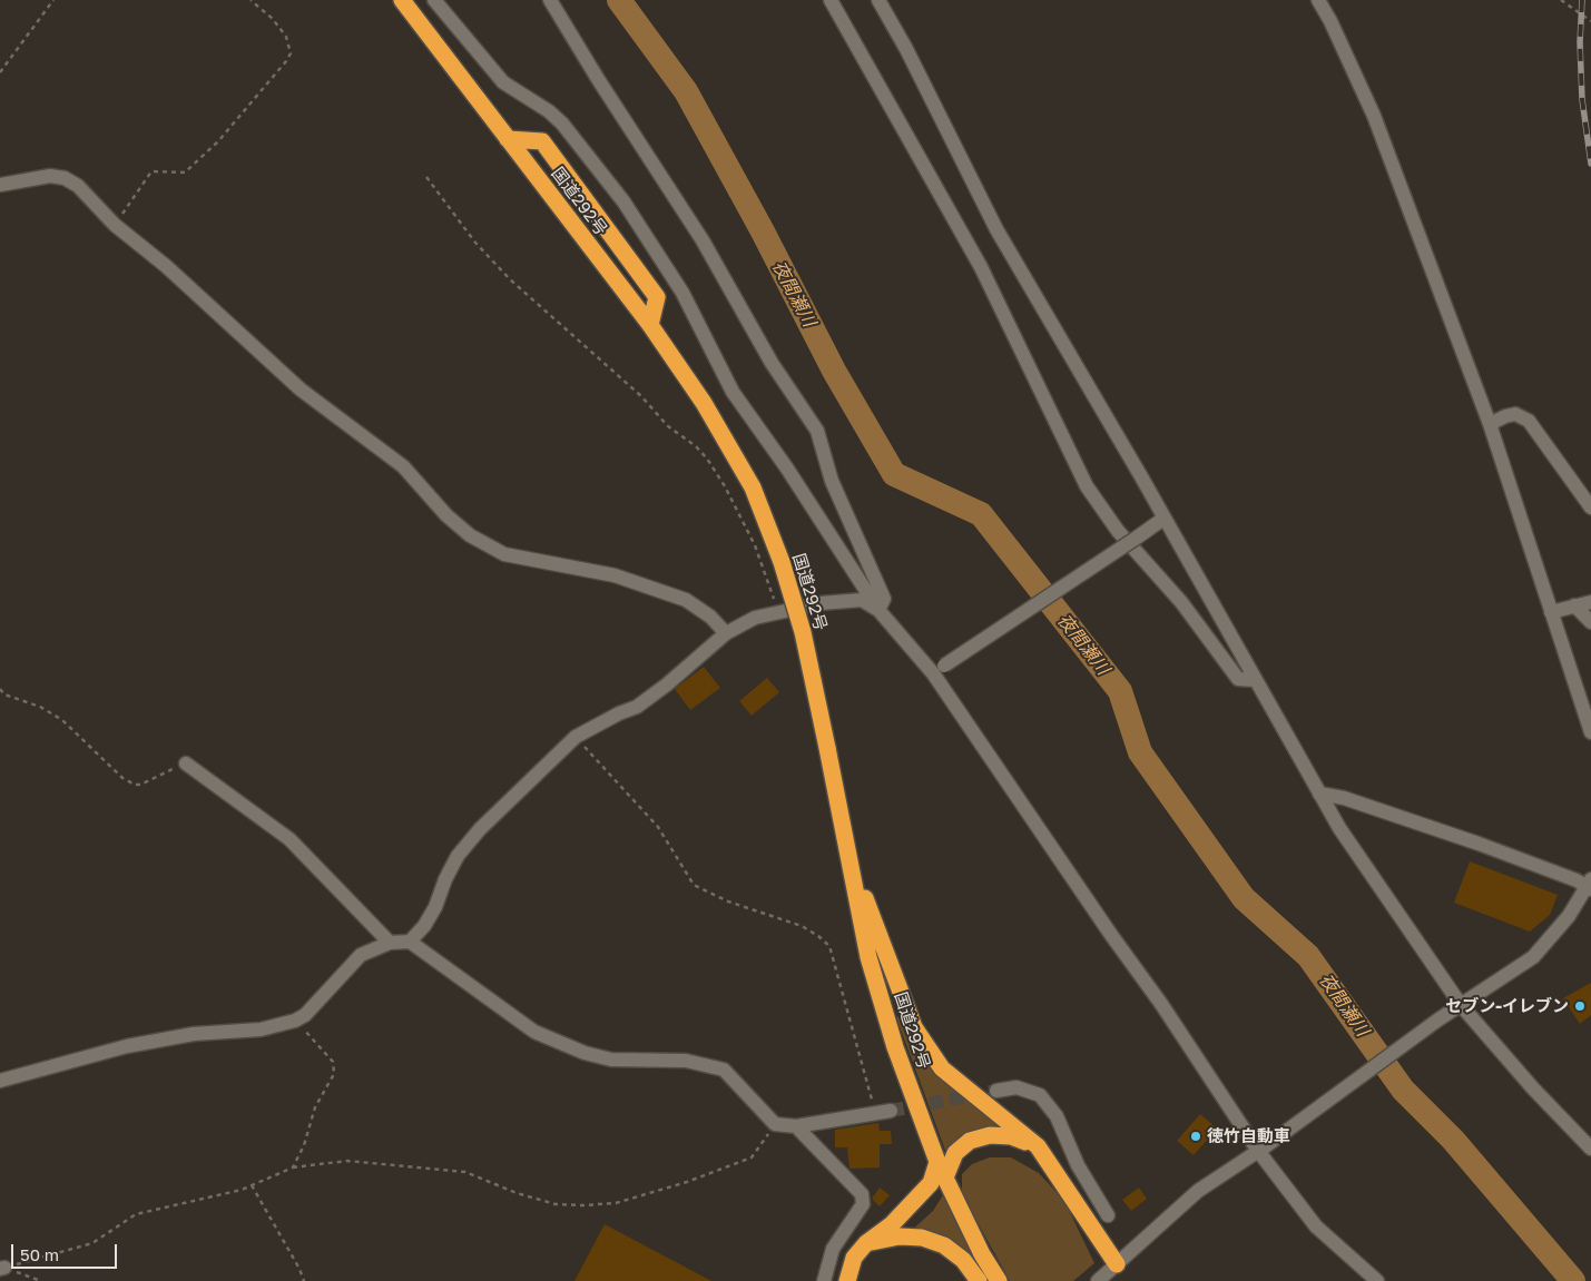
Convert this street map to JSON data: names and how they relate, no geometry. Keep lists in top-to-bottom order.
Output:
{
  "streets": {
    "highway": ["国道292号"]
  },
  "water": ["夜間瀬川"],
  "places": ["セブン-イレブン", "徳竹自動車"],
  "scale_bar": "50 m"
}
